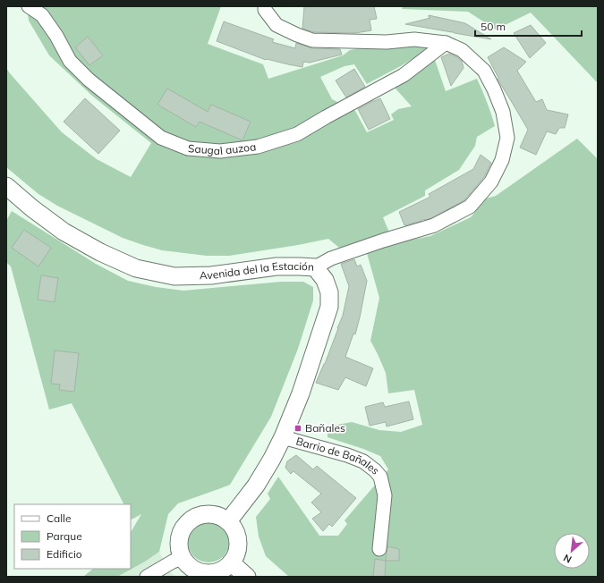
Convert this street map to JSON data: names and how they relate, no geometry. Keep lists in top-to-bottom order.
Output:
{
  "streets": {
    "street": ["Saugal auzoa", "Avenida del la Estación", "Barrio de Bañales"]
  },
  "crossings": [
    ["Avenida del la Estación", "Barrio de Bañales"]
  ],
  "places": {
    "transit": ["Bañales"]
  },
  "legend": ["Calle", "Parque", "Edificio"],
  "scale_bar": "50 m",
  "north": "bottom left"
}
